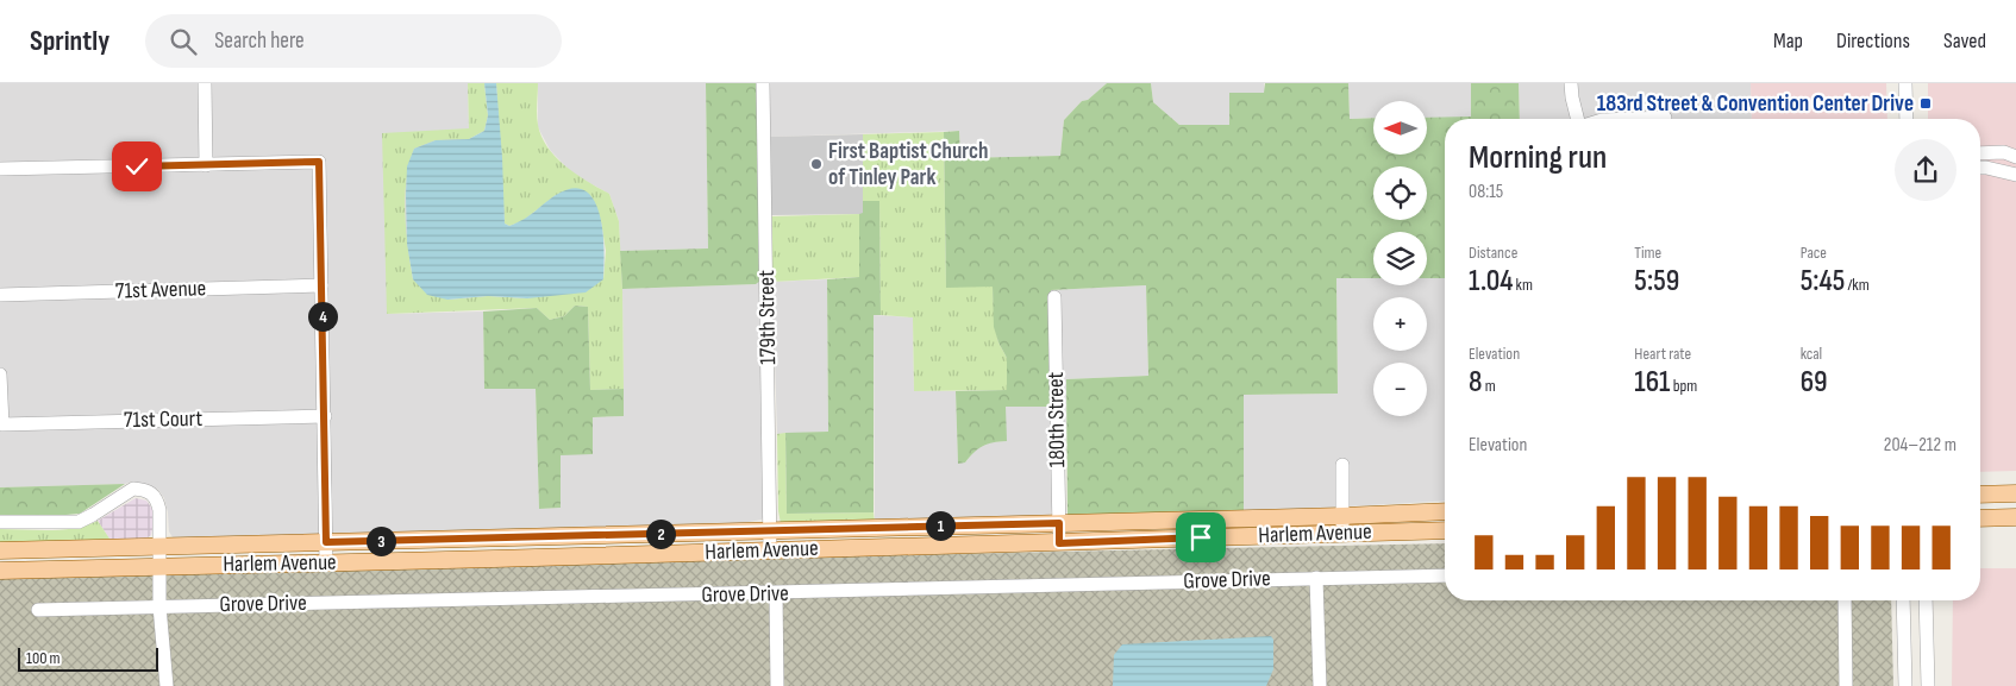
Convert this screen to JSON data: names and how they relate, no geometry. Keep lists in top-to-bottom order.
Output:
{
  "streets": {
    "main road": ["Harlem Avenue"],
    "street": [
      "71st Avenue",
      "179th Street",
      "71st Court",
      "180th Street",
      "Grove Drive"
    ]
  },
  "crossings": [
    ["179th Street", "Harlem Avenue"],
    ["180th Street", "Harlem Avenue"]
  ],
  "places": {
    "transit": ["183rd Street & Convention Center Drive"],
    "other": ["First Baptist Church of Tinley Park"]
  },
  "scale_bar": "100 m",
  "north": "left",
  "page": {
    "header": "Sprintly",
    "search": "Search here",
    "nav": ["Map", "Directions", "Saved"],
    "map_buttons": ["+", "−"],
    "heading": ["Morning run", "08:15"],
    "stats": [
      ["Distance", "1.04 km"],
      ["Time", "5:59"],
      ["Pace", "5:45 /km"],
      ["Elevation", "8 m"],
      ["Heart rate", "161 bpm"],
      ["kcal", "69"]
    ],
    "pins": [
      "4",
      "1",
      "2",
      "3"
    ],
    "chart": ["Elevation", "204–212 m"],
    "scale": "100 m"
  }
}
